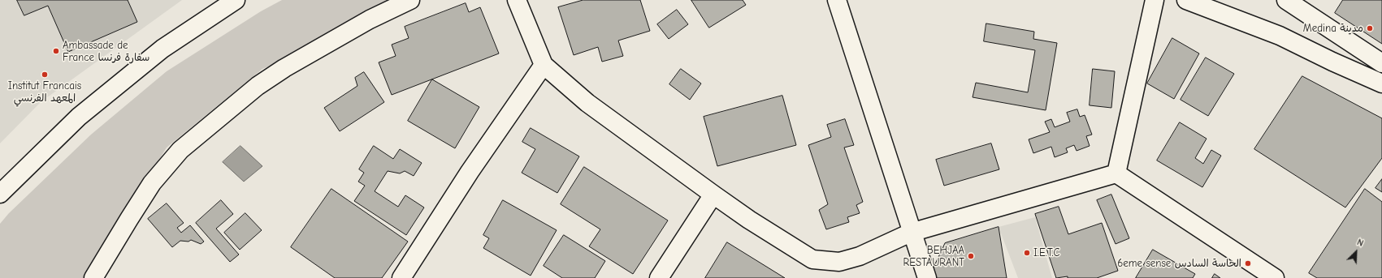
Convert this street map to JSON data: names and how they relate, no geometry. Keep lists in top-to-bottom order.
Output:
{
  "places": [
    "Medina مدينة",
    "Ambassade de France سفارة فرنسا",
    "Institut Francais المعهد الفرنسي",
    "I.E.T.C",
    "BEHJAA RESTAURANT",
    "6eme sense الحاسة السادس"
  ],
  "north": "top right"
}
